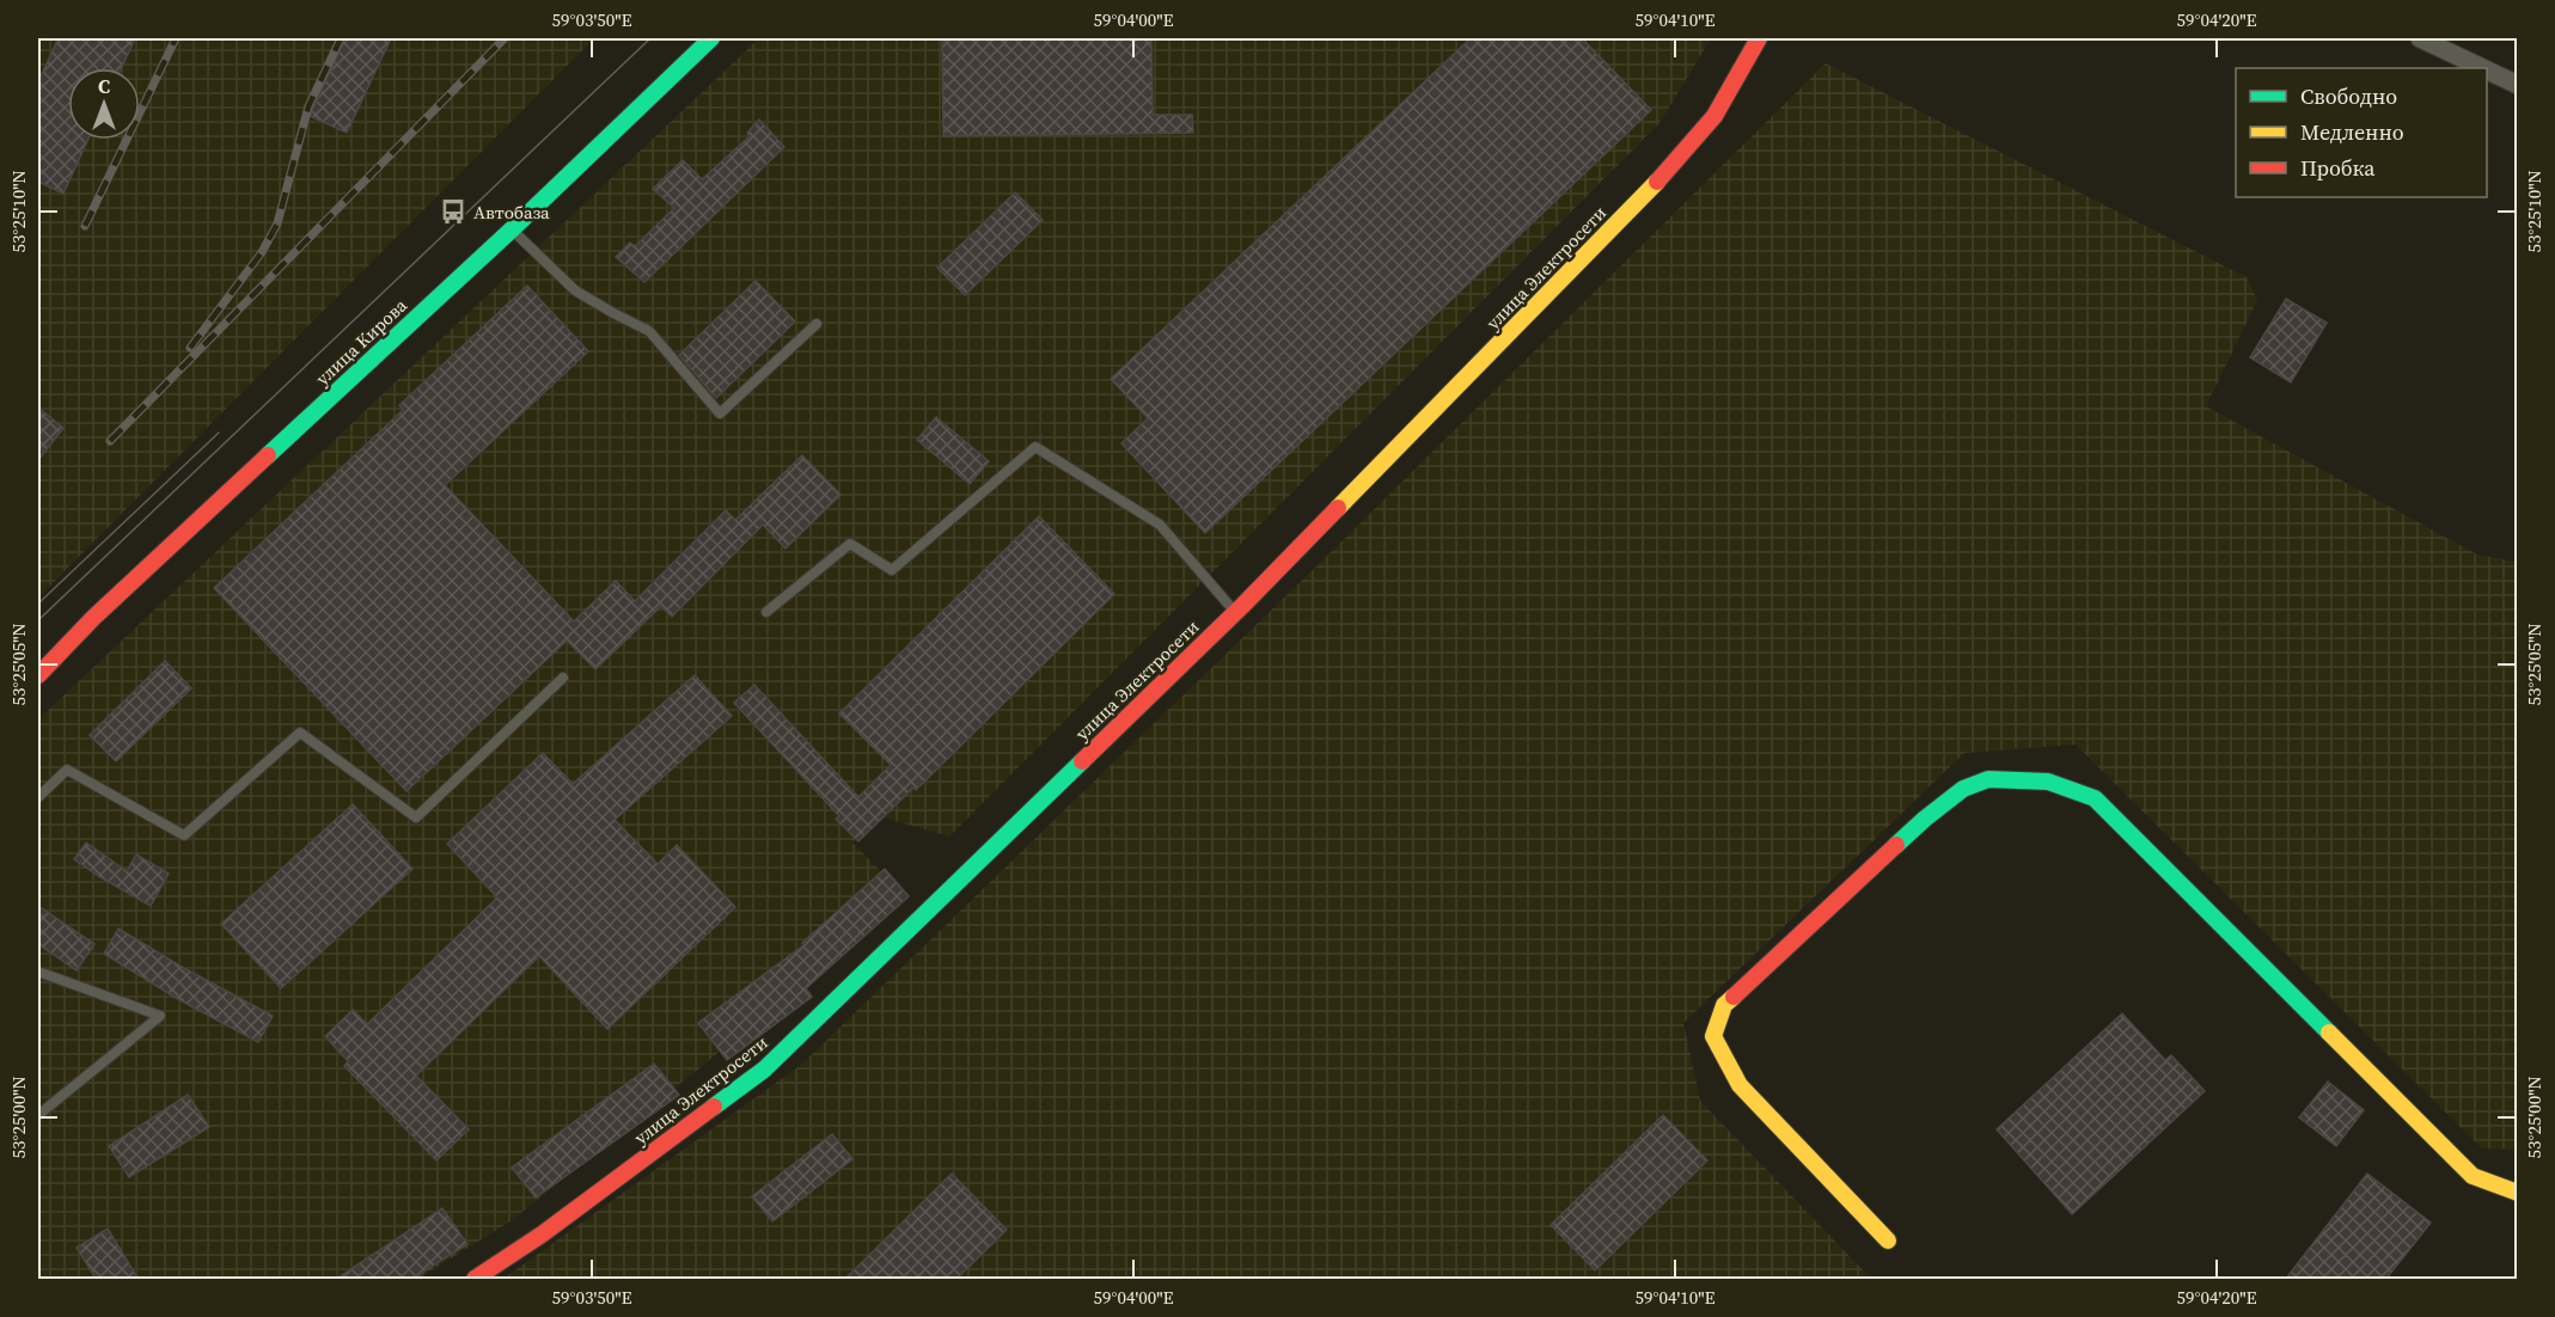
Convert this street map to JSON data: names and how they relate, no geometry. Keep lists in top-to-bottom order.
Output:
{
  "streets": {
    "street": ["улица Электросети", "улица Кирова"]
  },
  "places": {
    "bus stop": ["Автобаза"]
  },
  "legend": ["Свободно", "Медленно", "Пробка"],
  "north": "top",
  "coordinates": [
    "59°03'50\"E",
    "59°04'00\"E",
    "59°04'10\"E",
    "59°04'20\"E",
    "53°25'10\"N",
    "53°25'05\"N",
    "53°25'00\"N"
  ]
}
